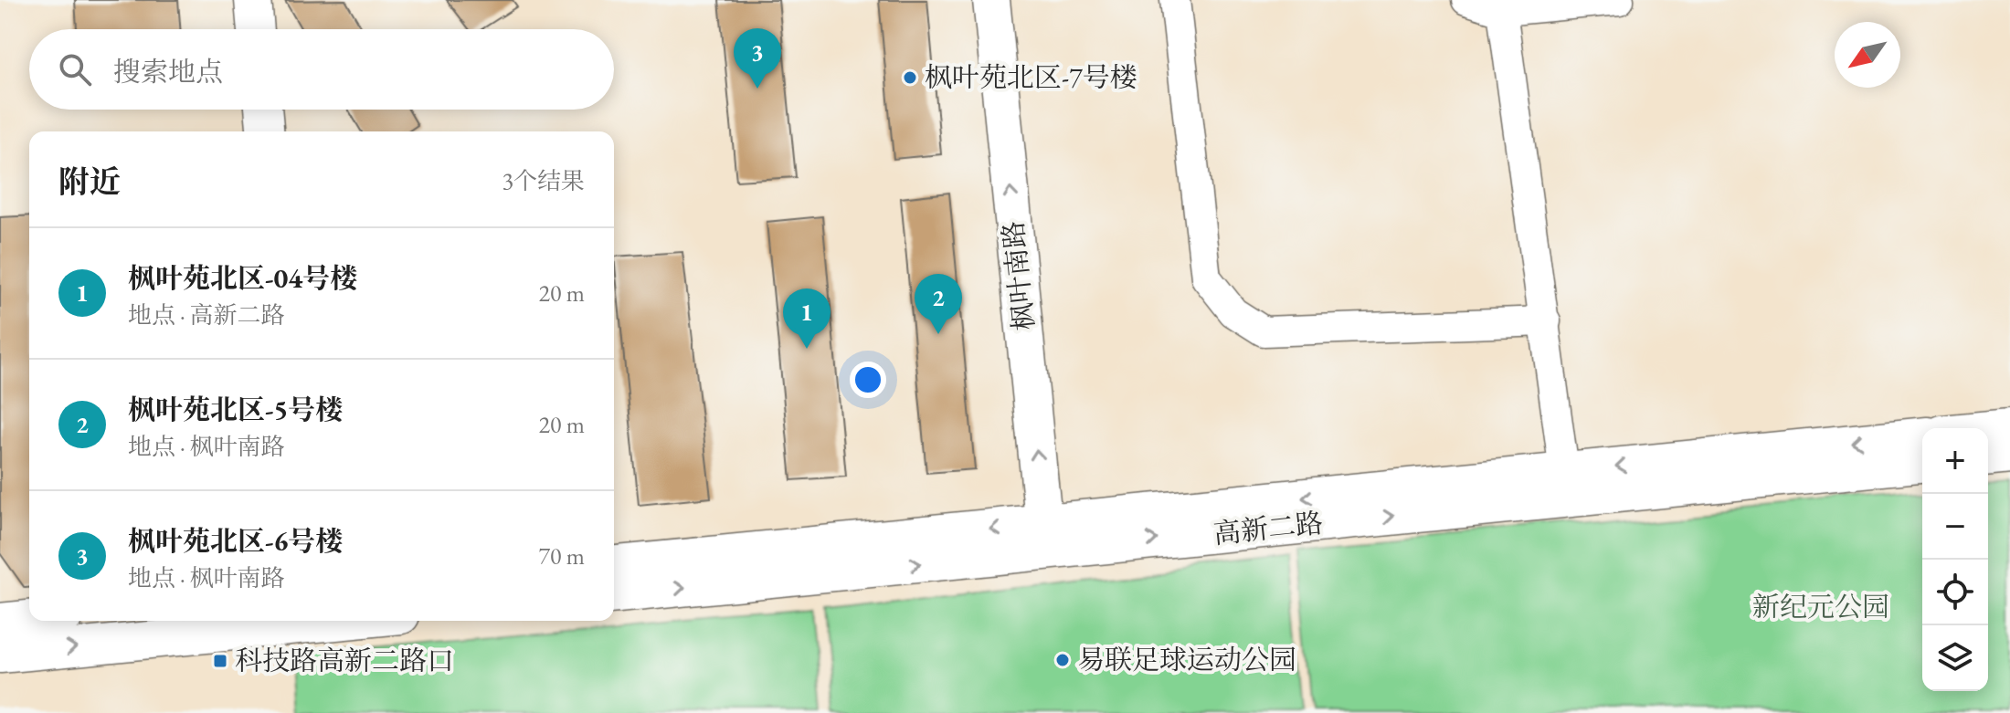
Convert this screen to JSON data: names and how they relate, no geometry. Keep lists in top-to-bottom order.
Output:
{
  "streets": {
    "street": ["枫叶南路", "高新二路"]
  },
  "crossings": [
    ["枫叶南路", "高新二路"]
  ],
  "one_way": ["枫叶南路"],
  "parks": ["新纪元公园"],
  "places": {
    "other": ["枫叶苑北区-7号楼", "易联足球运动公园"],
    "transit": ["科技路高新二路口"]
  },
  "north": "bottom left",
  "page": {
    "pins": ["3", "2", "1"],
    "search": "搜索地点",
    "heading": ["附近", "3个结果"],
    "list": [
      {
        "mark": "1",
        "name": "枫叶苑北区-04号楼",
        "note": "地点 · 高新二路",
        "value": "20 m"
      },
      {
        "mark": "2",
        "name": "枫叶苑北区-5号楼",
        "note": "地点 · 枫叶南路",
        "value": "20 m"
      },
      {
        "mark": "3",
        "name": "枫叶苑北区-6号楼",
        "note": "地点 · 枫叶南路",
        "value": "70 m"
      }
    ],
    "map_buttons": ["+", "−"]
  }
}
